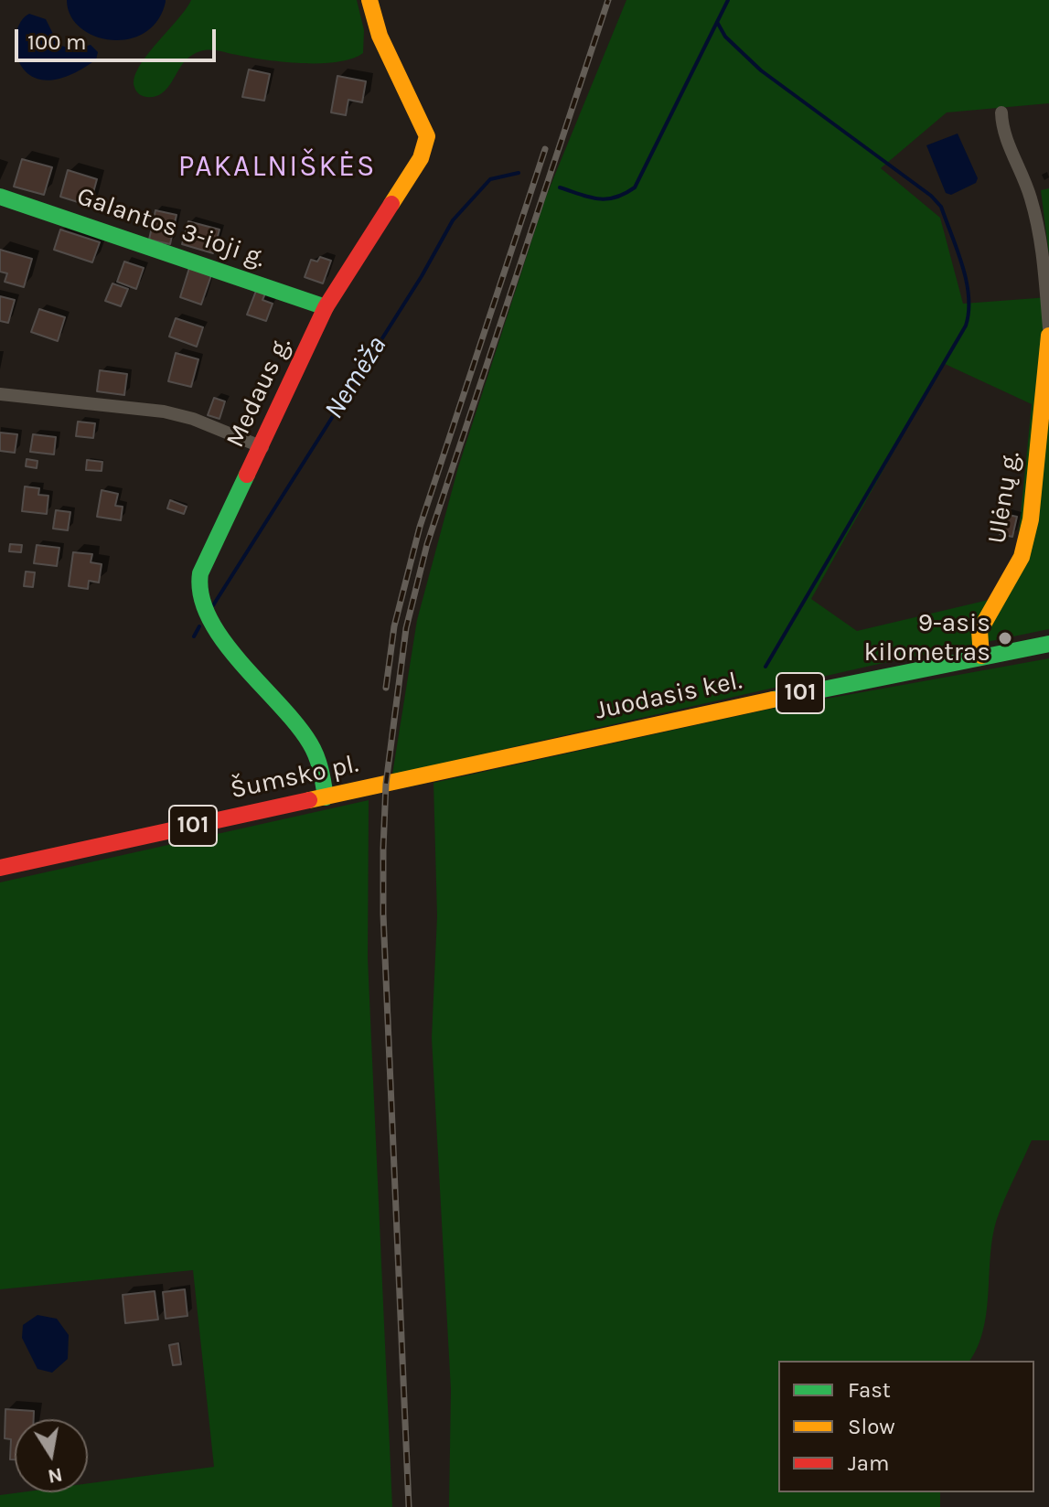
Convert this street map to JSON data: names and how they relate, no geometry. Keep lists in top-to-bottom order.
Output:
{
  "streets": {
    "street": [
      "Galantos 3-ioji g.",
      "Medaus g.",
      "Ulėnų g.",
      "101",
      "Juodasis kel.",
      "Šumsko pl."
    ]
  },
  "crossings": [
    ["Galantos 3-ioji g.", "Medaus g."],
    ["Medaus g.", "Šumsko pl."],
    ["Ulėnų g.", "Juodasis kel."],
    ["Juodasis kel.", "Šumsko pl."]
  ],
  "districts": ["PAKALNIŠKĖS"],
  "water": ["Nemėža"],
  "places": ["9-asis kilometras"],
  "legend": ["Fast", "Slow", "Jam"],
  "scale_bar": "100 m",
  "north": "bottom"
}
